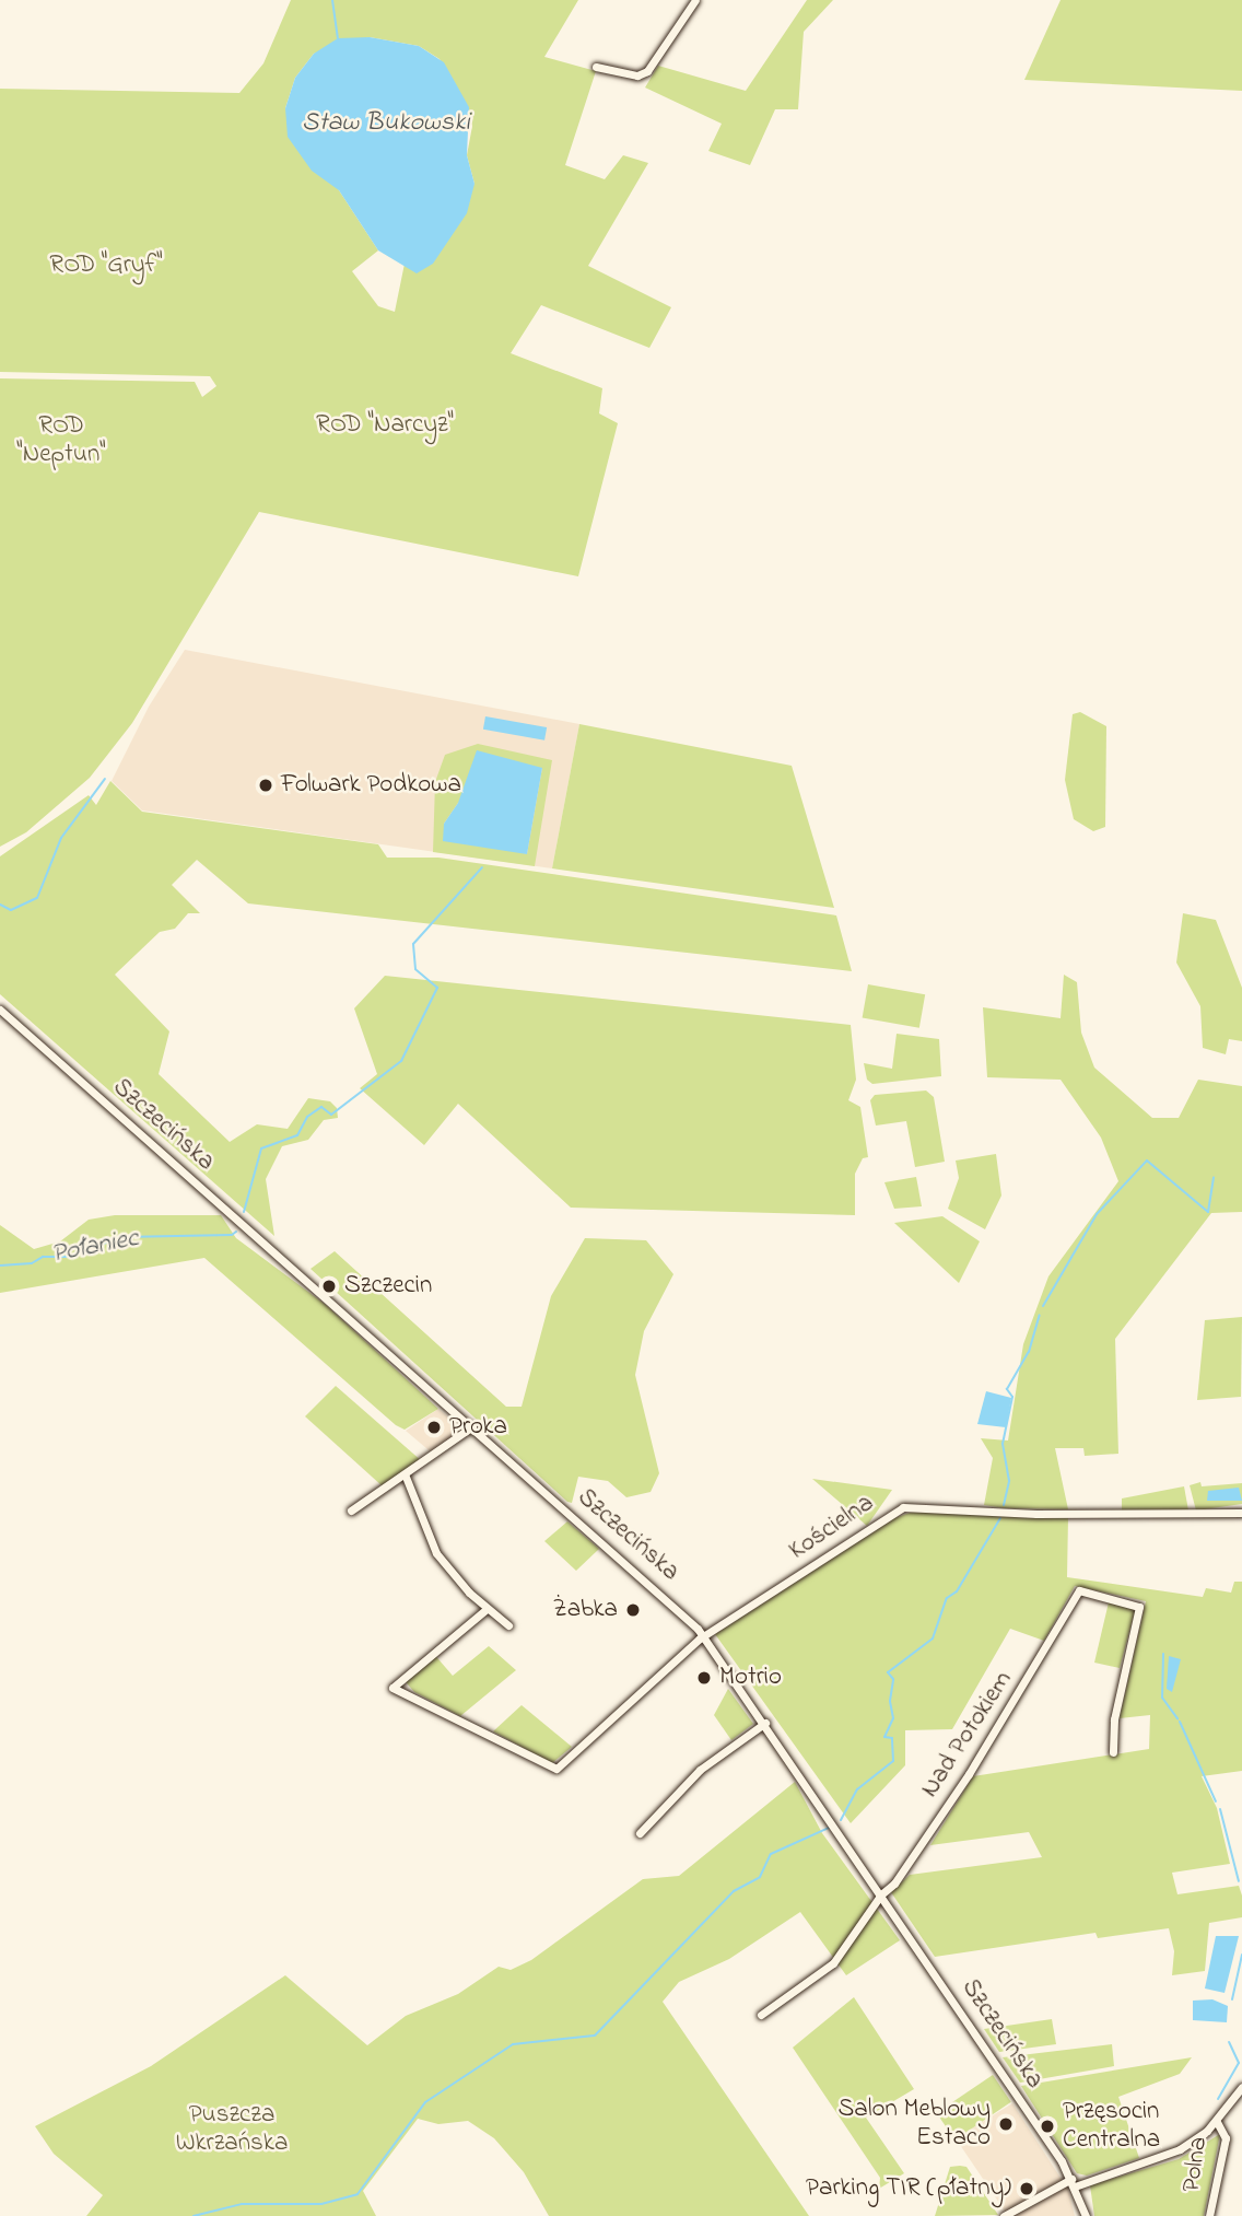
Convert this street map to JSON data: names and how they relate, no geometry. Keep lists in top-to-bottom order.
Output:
{
  "streets": {
    "street": [
      "Szczecińska",
      "Kościelna",
      "Nad Potokiem",
      "Polna"
    ]
  },
  "crossings": [
    ["Szczecińska", "Kościelna"],
    ["Szczecińska", "Nad Potokiem"]
  ],
  "water": ["Staw Bukowski", "Połaniec"],
  "parks": [
    "ROD \"Gryf\"",
    "ROD \"Narcyz\"",
    "ROD \"Neptun\"",
    "Puszcza Wkrzańska"
  ],
  "places": [
    "Folwark Podkowa",
    "Szczecin",
    "Proka",
    "Żabka",
    "Motrio",
    "Salon Meblowy Estaco",
    "Przęsocin Centralna",
    "Parking TIR (płatny)"
  ]
}
